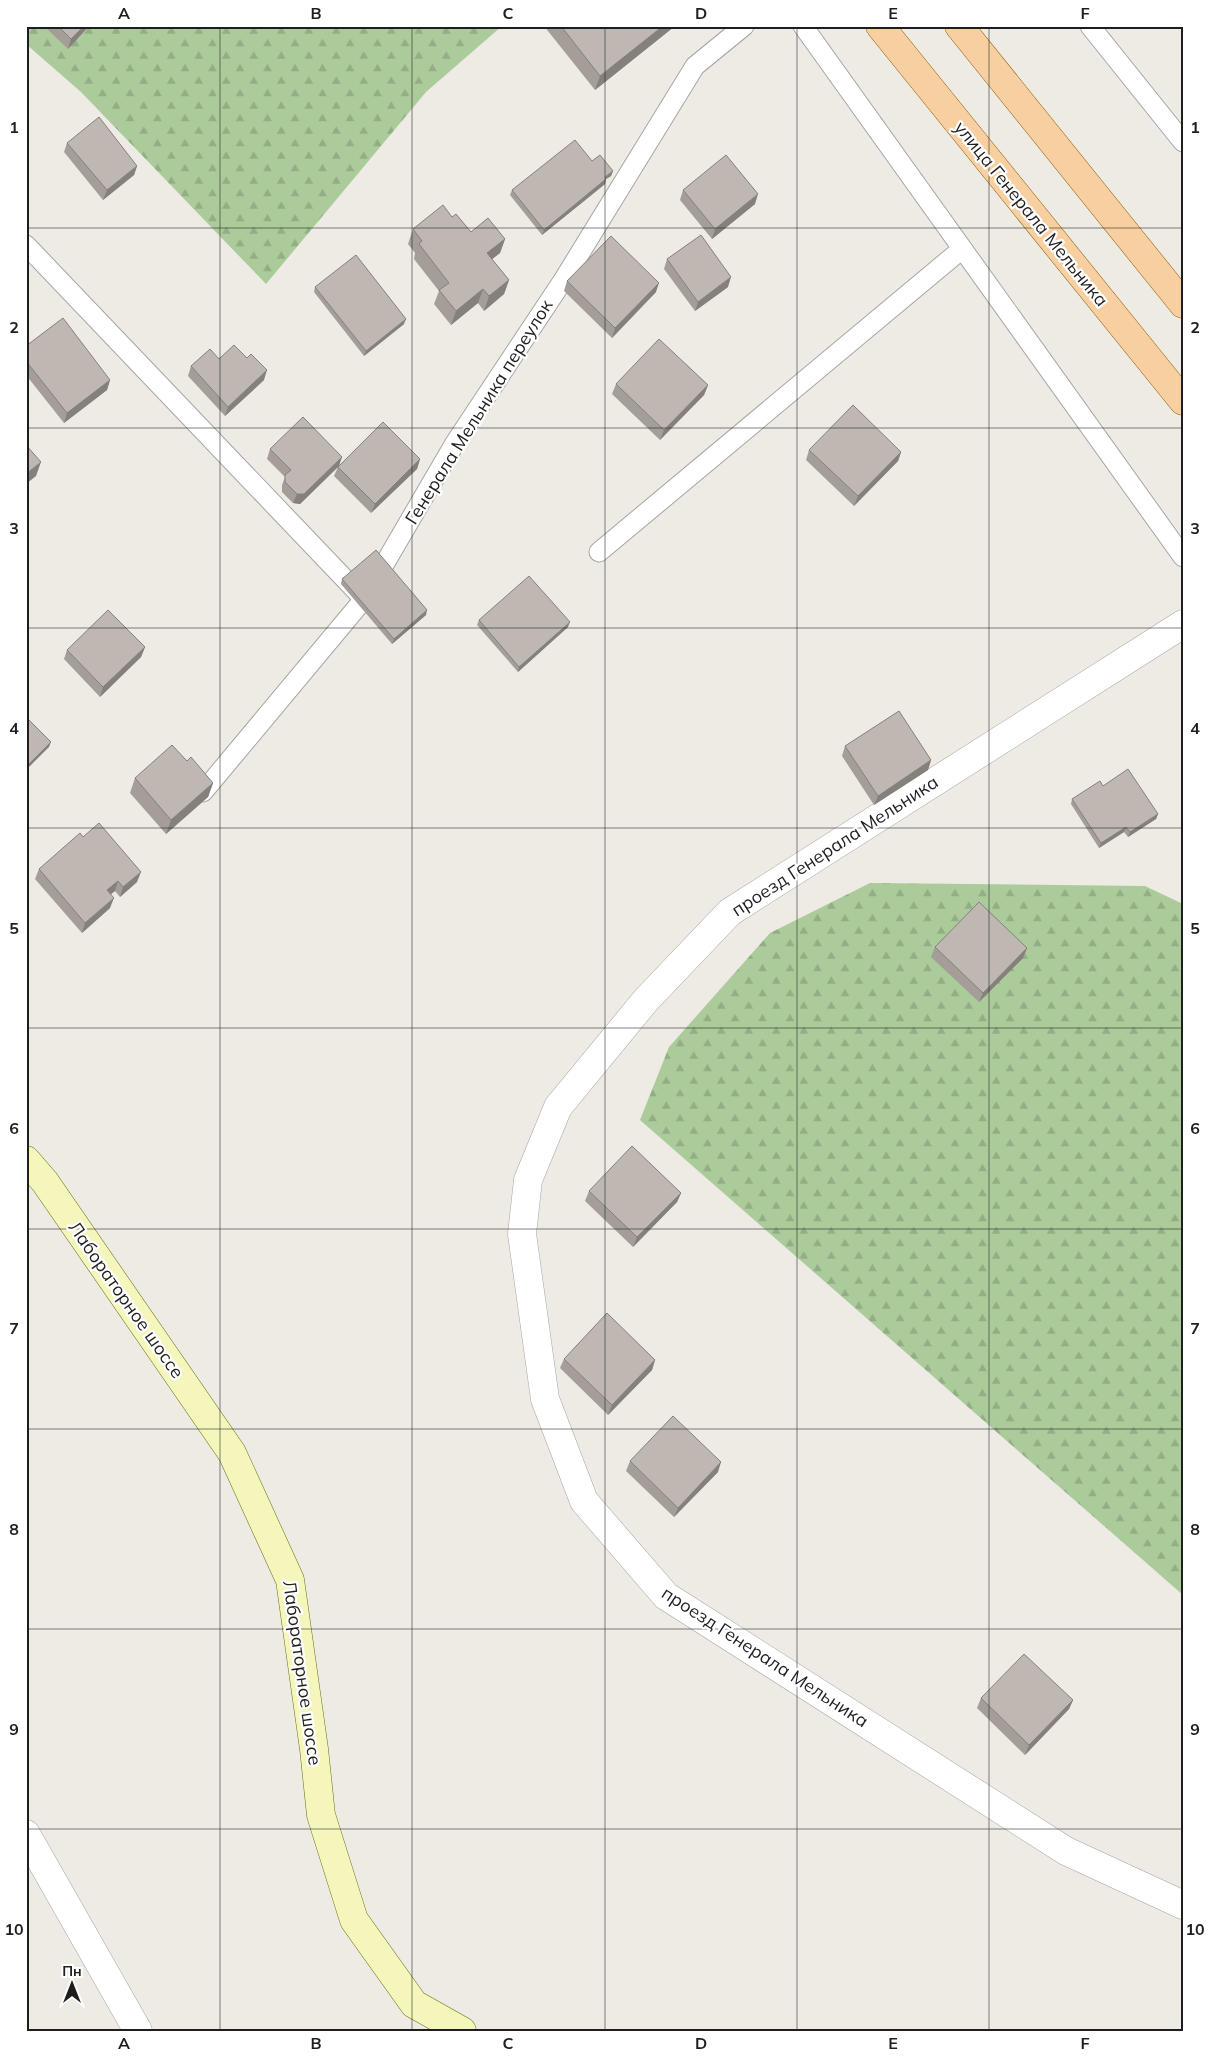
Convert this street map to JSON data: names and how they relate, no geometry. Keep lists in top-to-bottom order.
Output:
{
  "streets": {
    "main road": ["улица Генерала Мельника", "Лабораторное шоссе"],
    "street": ["проезд Генерала Мельника"],
    "lane": ["Генерала Мельника переулок"]
  },
  "north": "top",
  "grid": {
    "columns": [
      "A",
      "B",
      "C",
      "D",
      "E",
      "F"
    ],
    "rows": [
      "1",
      "2",
      "3",
      "4",
      "5",
      "6",
      "7",
      "8",
      "9",
      "10"
    ]
  }
}
